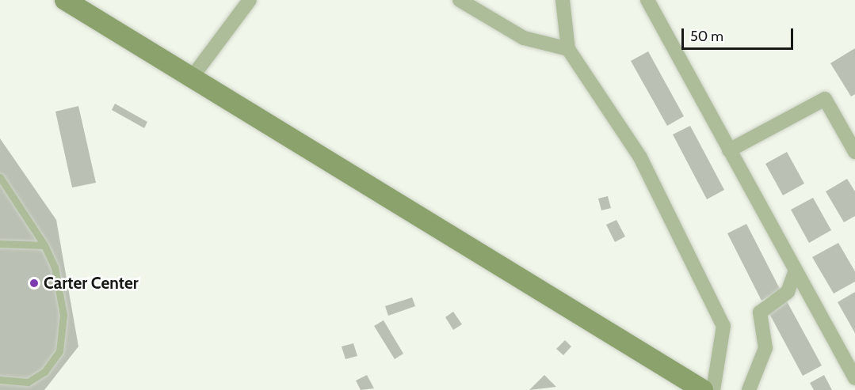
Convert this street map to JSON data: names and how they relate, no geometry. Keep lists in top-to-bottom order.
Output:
{
  "places": ["Carter Center"],
  "scale_bar": "50 m"
}
